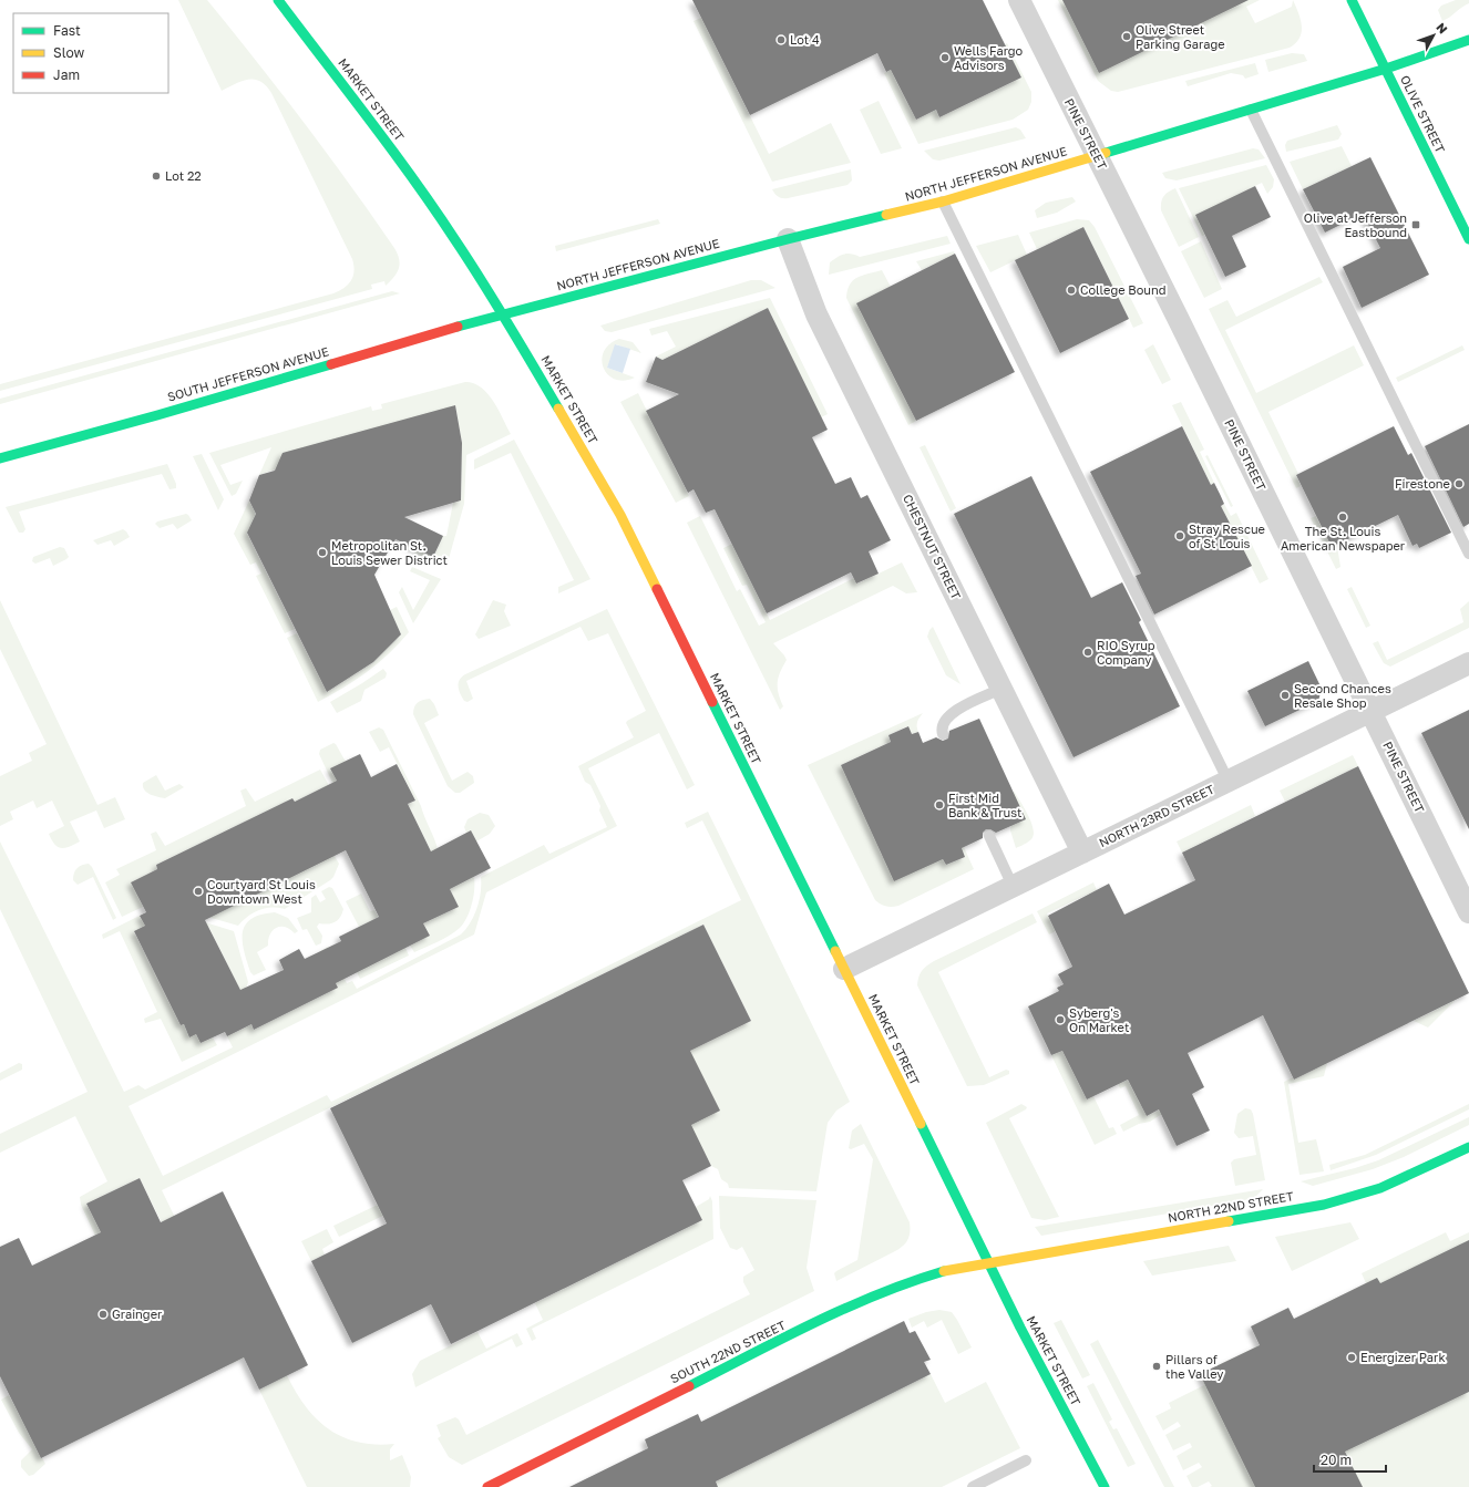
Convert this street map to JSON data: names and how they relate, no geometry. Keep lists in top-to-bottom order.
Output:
{
  "streets": {
    "main road": [
      "MARKET STREET",
      "OLIVE STREET",
      "NORTH JEFFERSON AVENUE",
      "SOUTH JEFFERSON AVENUE",
      "NORTH 22ND STREET",
      "SOUTH 22ND STREET"
    ],
    "street": ["PINE STREET", "CHESTNUT STREET", "NORTH 23RD STREET"]
  },
  "crossings": [
    ["MARKET STREET", "NORTH JEFFERSON AVENUE"],
    ["MARKET STREET", "SOUTH JEFFERSON AVENUE"],
    ["MARKET STREET", "NORTH 23RD STREET"],
    ["MARKET STREET", "NORTH 22ND STREET"],
    ["MARKET STREET", "SOUTH 22ND STREET"],
    ["OLIVE STREET", "NORTH JEFFERSON AVENUE"],
    ["PINE STREET", "NORTH JEFFERSON AVENUE"],
    ["PINE STREET", "NORTH 23RD STREET"],
    ["NORTH JEFFERSON AVENUE", "SOUTH JEFFERSON AVENUE"],
    ["NORTH JEFFERSON AVENUE", "CHESTNUT STREET"],
    ["CHESTNUT STREET", "NORTH 23RD STREET"],
    ["NORTH 22ND STREET", "SOUTH 22ND STREET"]
  ],
  "places": {
    "other": [
      "Olive Street Parking Garage",
      "Lot 4",
      "Wells Fargo Advisors",
      "Lot 22",
      "College Bound",
      "Firestone",
      "The St. Louis American Newspaper",
      "Stray Rescue of St Louis",
      "Metropolitan St. Louis Sewer District",
      "RIO Syrup Company",
      "Second Chances Resale Shop",
      "First Mid Bank & Trust",
      "Courtyard St Louis Downtown West",
      "Syberg's On Market",
      "Grainger",
      "Energizer Park",
      "Pillars of the Valley"
    ],
    "transit": ["Olive at Jefferson Eastbound"]
  },
  "legend": ["Fast", "Slow", "Jam"],
  "scale_bar": "20 m",
  "north": "top right"
}
